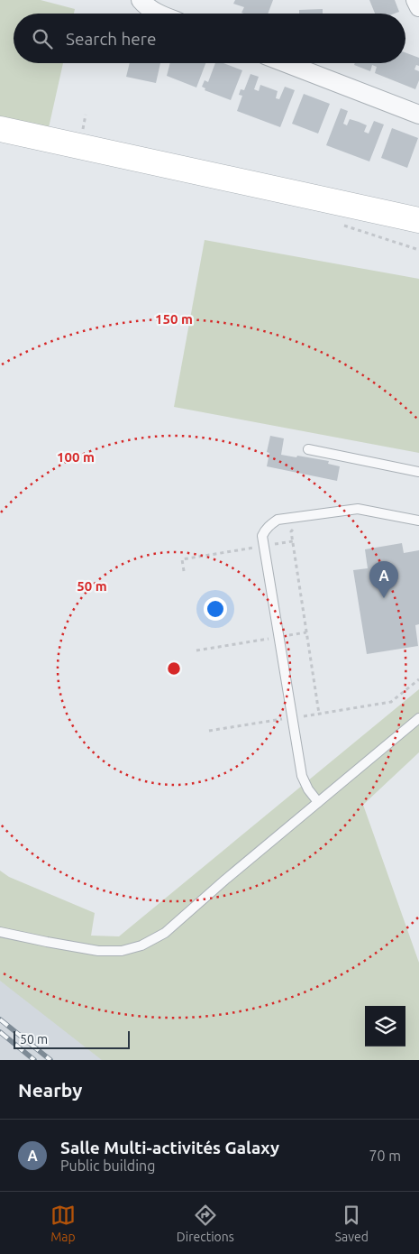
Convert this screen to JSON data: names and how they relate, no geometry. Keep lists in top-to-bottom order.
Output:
{
  "scale_bar": "50 m",
  "page": {
    "search": "Search here",
    "pins": "A",
    "scale": "50 m",
    "heading": "Nearby",
    "list": [
      {
        "mark": "A",
        "name": "Salle Multi-activités Galaxy",
        "note": "Public building",
        "value": "70 m"
      }
    ],
    "nav": ["Map", "Directions", "Saved"]
  },
  "rings": ["150 m", "100 m", "50 m"]
}
